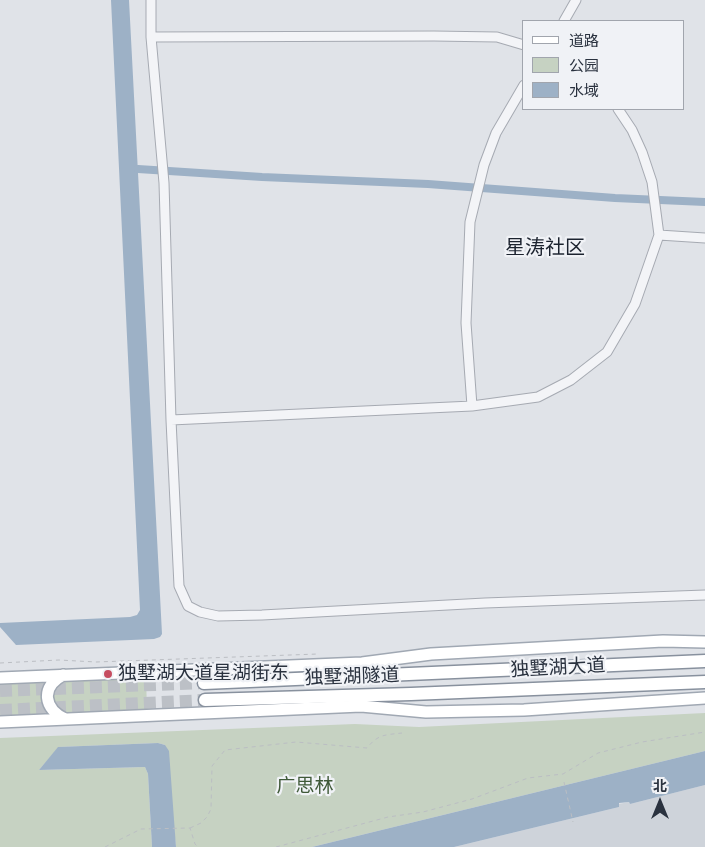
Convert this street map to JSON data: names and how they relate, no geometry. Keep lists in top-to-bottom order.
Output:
{
  "streets": {
    "highway": ["独墅湖大道", "独墅湖隧道"]
  },
  "crossings": [
    ["独墅湖大道", "独墅湖隧道"]
  ],
  "districts": ["星涛社区"],
  "parks": ["广思林"],
  "places": ["独墅湖大道星湖街东"],
  "legend": ["道路", "公园", "水域"],
  "north": "top"
}
